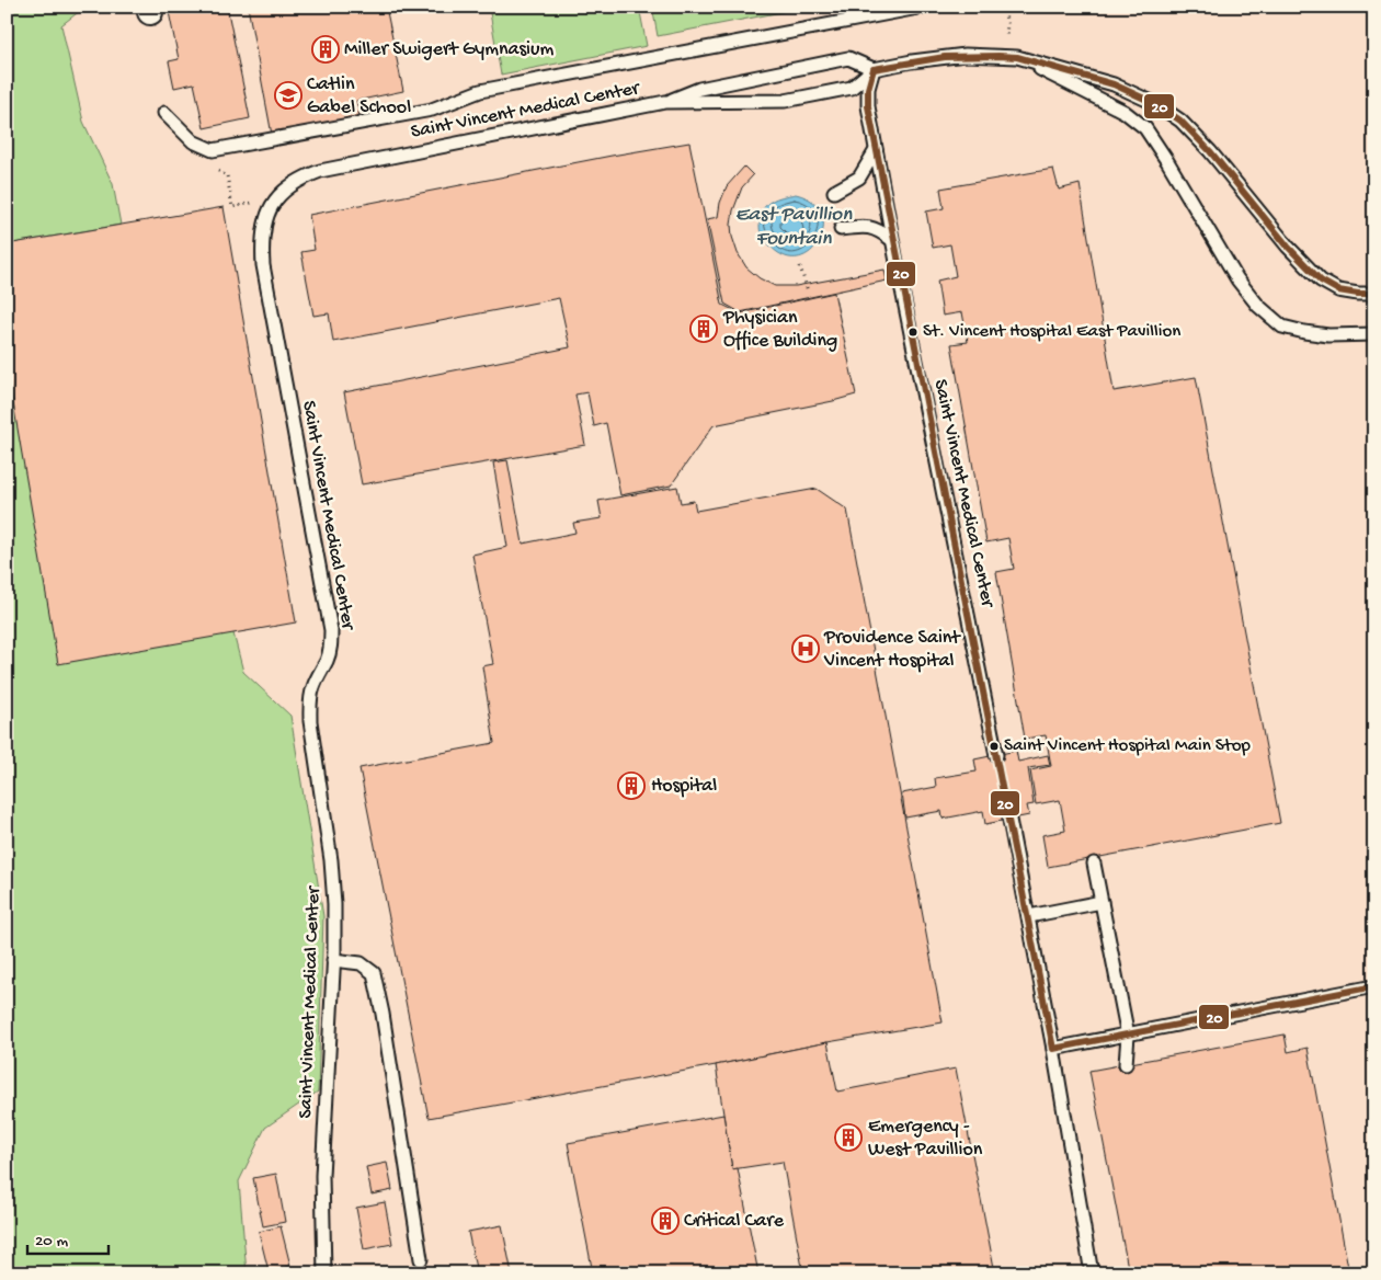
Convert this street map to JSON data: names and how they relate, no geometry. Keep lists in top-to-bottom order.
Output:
{
  "streets": {
    "lane": ["Saint Vincent Medical Center"]
  },
  "water": ["East Pavillion Fountain"],
  "places": {
    "building": [
      "Miller Swigert Gymnasium",
      "Physician Office Building",
      "Hospital",
      "Emergency - West Pavillion",
      "Critical Care"
    ],
    "school or university": ["Catlin Gabel School"],
    "other": ["St. Vincent Hospital East Pavillion", "Saint Vincent Hospital Main Stop"],
    "hospital": ["Providence Saint Vincent Hospital"]
  },
  "lines": ["transit line 20"],
  "scale_bar": "20 m"
}
